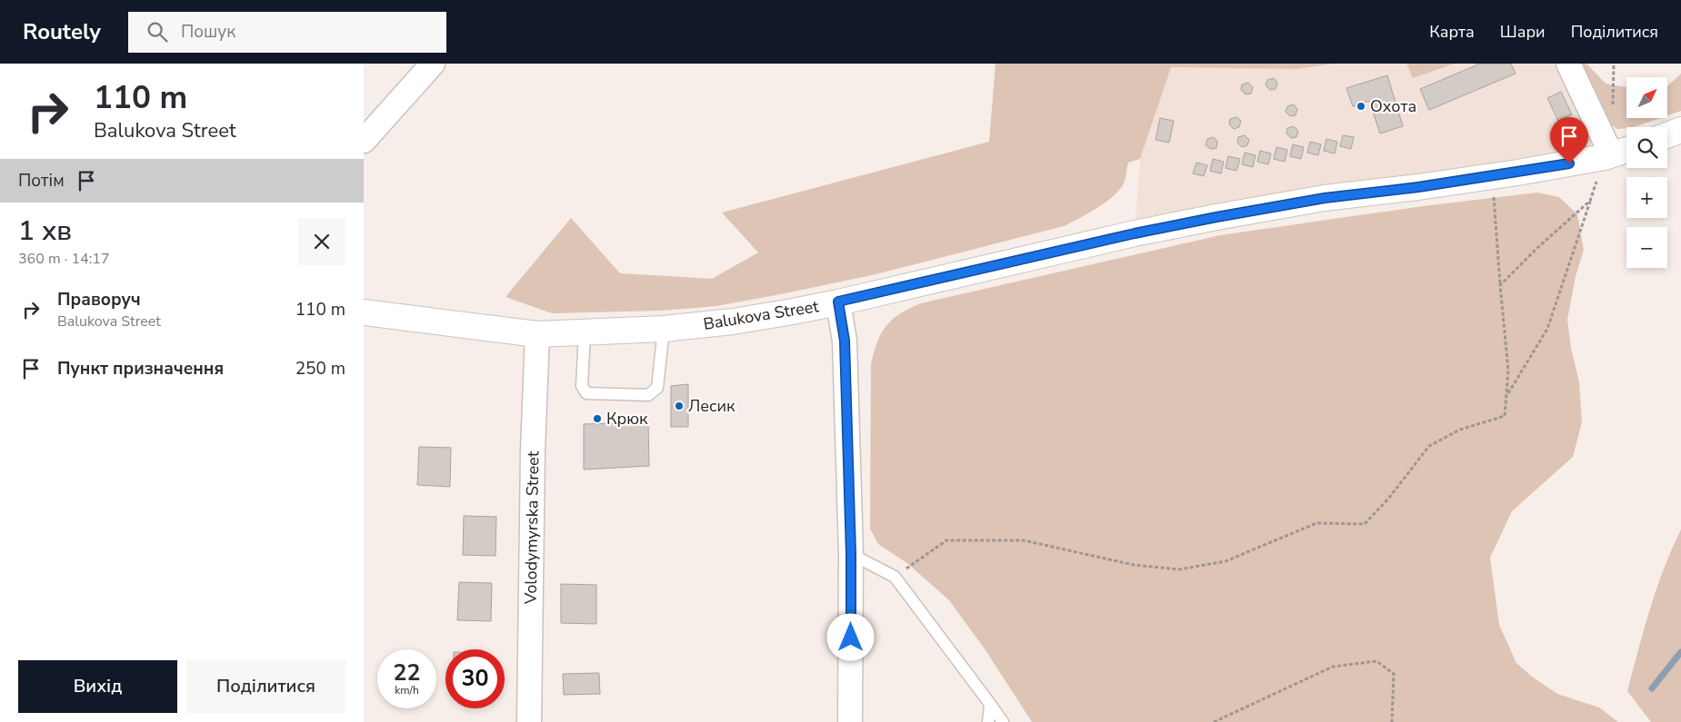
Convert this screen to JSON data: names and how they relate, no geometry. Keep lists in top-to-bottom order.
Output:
{
  "streets": {
    "main road": ["Balukova Street"],
    "street": ["Volodymyrska Street"]
  },
  "crossings": [
    ["Balukova Street", "Volodymyrska Street"]
  ],
  "places": ["Охота", "Лесик", "Крюк"],
  "north": "top right",
  "page": {
    "header": "Routely",
    "search": "Пошук",
    "nav": ["Карта", "Шари", "Поділитися"],
    "turn": ["110 m", "Balukova Street"],
    "map_buttons": ["+", "−"],
    "then": "Потім",
    "heading": ["1 хв", "360 m · 14:17"],
    "list": [
      {
        "name": "Праворуч",
        "note": "Balukova Street",
        "value": "110 m"
      },
      {
        "name": "Пункт призначення",
        "value": "250 m"
      }
    ],
    "speed": "22 km/h",
    "limit": "30",
    "buttons": ["Вихід", "Поділитися"]
  }
}
